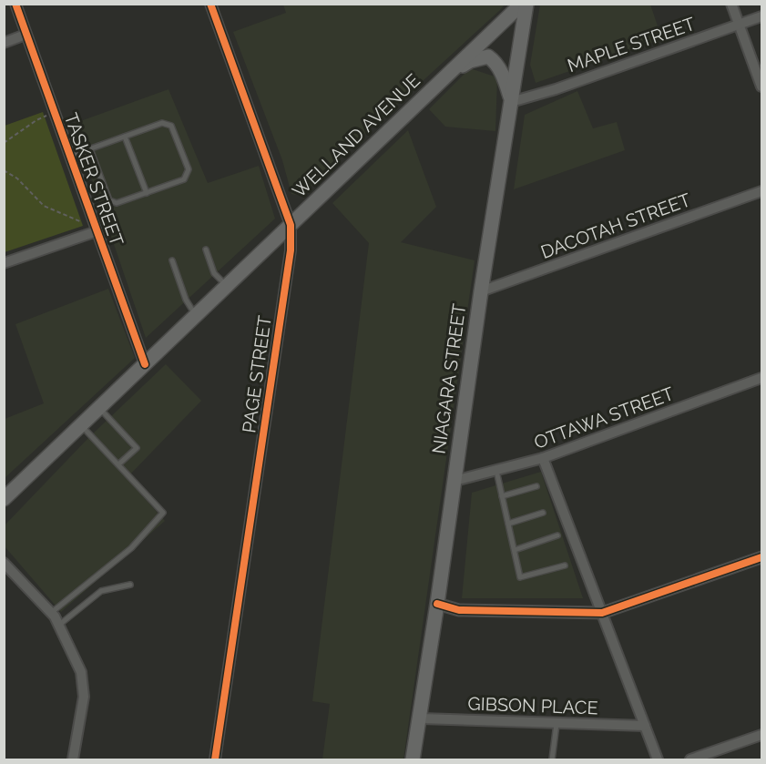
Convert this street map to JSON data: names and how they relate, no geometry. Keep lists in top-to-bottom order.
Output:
{
  "streets": {
    "main road": ["WELLAND AVENUE", "NIAGARA STREET"],
    "street": [
      "MAPLE STREET",
      "TASKER STREET",
      "DACOTAH STREET",
      "PAGE STREET",
      "OTTAWA STREET",
      "GIBSON PLACE"
    ]
  },
  "crossings": [
    ["MAPLE STREET", "NIAGARA STREET"],
    ["WELLAND AVENUE", "TASKER STREET"],
    ["WELLAND AVENUE", "PAGE STREET"],
    ["DACOTAH STREET", "NIAGARA STREET"],
    ["NIAGARA STREET", "OTTAWA STREET"],
    ["NIAGARA STREET", "GIBSON PLACE"]
  ]
}
